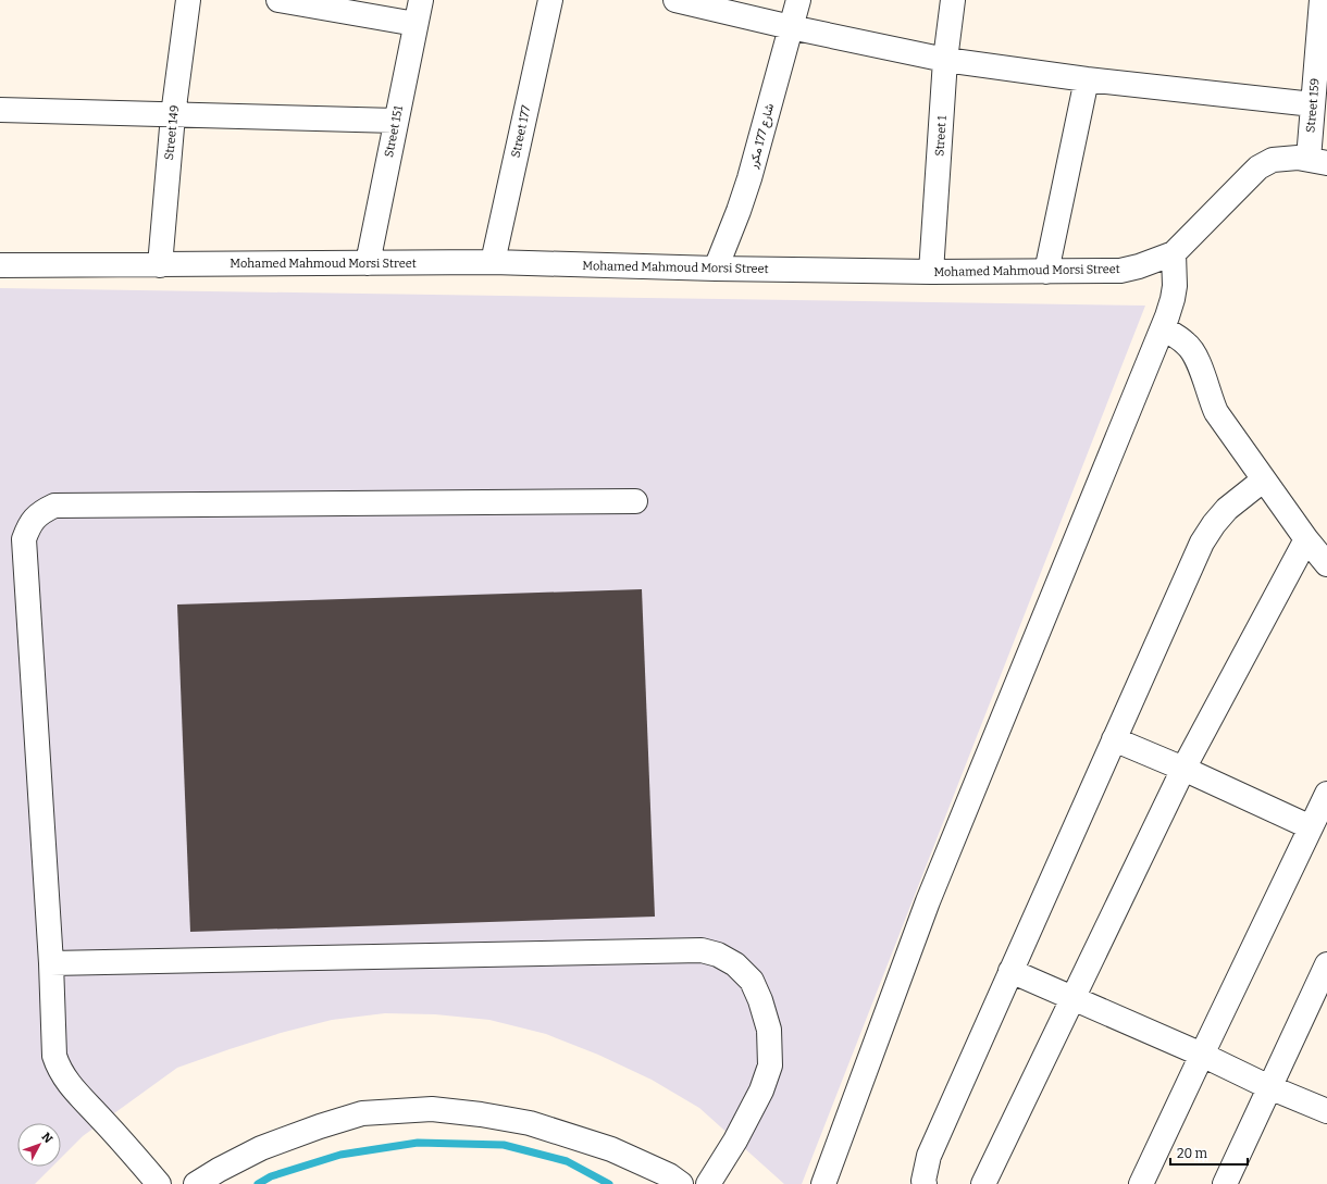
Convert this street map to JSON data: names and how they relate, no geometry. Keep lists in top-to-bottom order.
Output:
{
  "streets": {
    "street": [
      "Street 159",
      "Street 151",
      "Street 177",
      "Street 149",
      "شارع 177 مكرر",
      "Street 1",
      "Mohamed Mahmoud Morsi Street"
    ]
  },
  "crossings": [
    ["Street 159", "Mohamed Mahmoud Morsi Street"],
    ["Street 151", "Mohamed Mahmoud Morsi Street"],
    ["Street 177", "Mohamed Mahmoud Morsi Street"],
    ["Street 149", "Mohamed Mahmoud Morsi Street"],
    ["شارع 177 مكرر", "Mohamed Mahmoud Morsi Street"],
    ["Street 1", "Mohamed Mahmoud Morsi Street"]
  ],
  "scale_bar": "20 m",
  "north": "top right"
}
